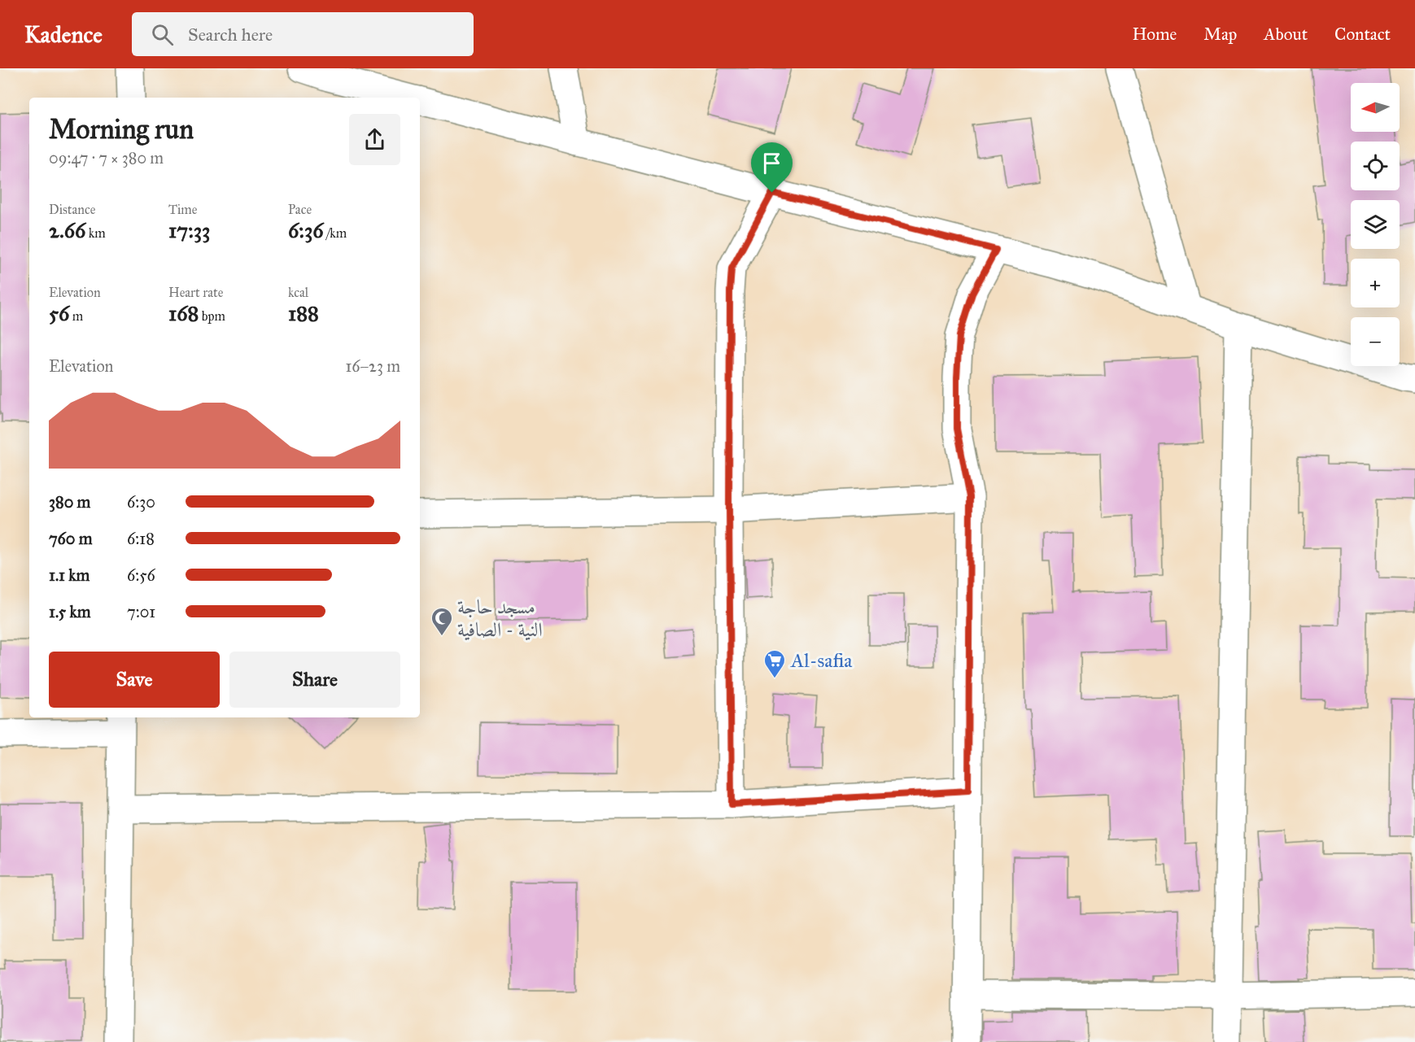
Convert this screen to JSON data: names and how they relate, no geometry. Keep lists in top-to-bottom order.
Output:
{
  "places": {
    "mosque": ["مسجد حاجة النية - الصافية"],
    "supermarket": ["Al-safia"]
  },
  "north": "left",
  "page": {
    "header": "Kadence",
    "search": "Search here",
    "nav": [
      "Home",
      "Map",
      "About",
      "Contact"
    ],
    "map_buttons": ["+", "−"],
    "heading": ["Morning run", "09:47 · 7 × 380 m"],
    "stats": [
      ["Distance", "2.66 km"],
      ["Time", "17:33"],
      ["Pace", "6:36 /km"],
      ["Elevation", "56 m"],
      ["Heart rate", "168 bpm"],
      ["kcal", "188"]
    ],
    "chart": ["Elevation", "16–23 m"],
    "list": [
      {
        "name": "380 m",
        "note": "6:30"
      },
      {
        "name": "760 m",
        "note": "6:18"
      },
      {
        "name": "1.1 km",
        "note": "6:56"
      },
      {
        "name": "1.5 km",
        "note": "7:01"
      }
    ],
    "buttons": ["Save", "Share"]
  }
}
